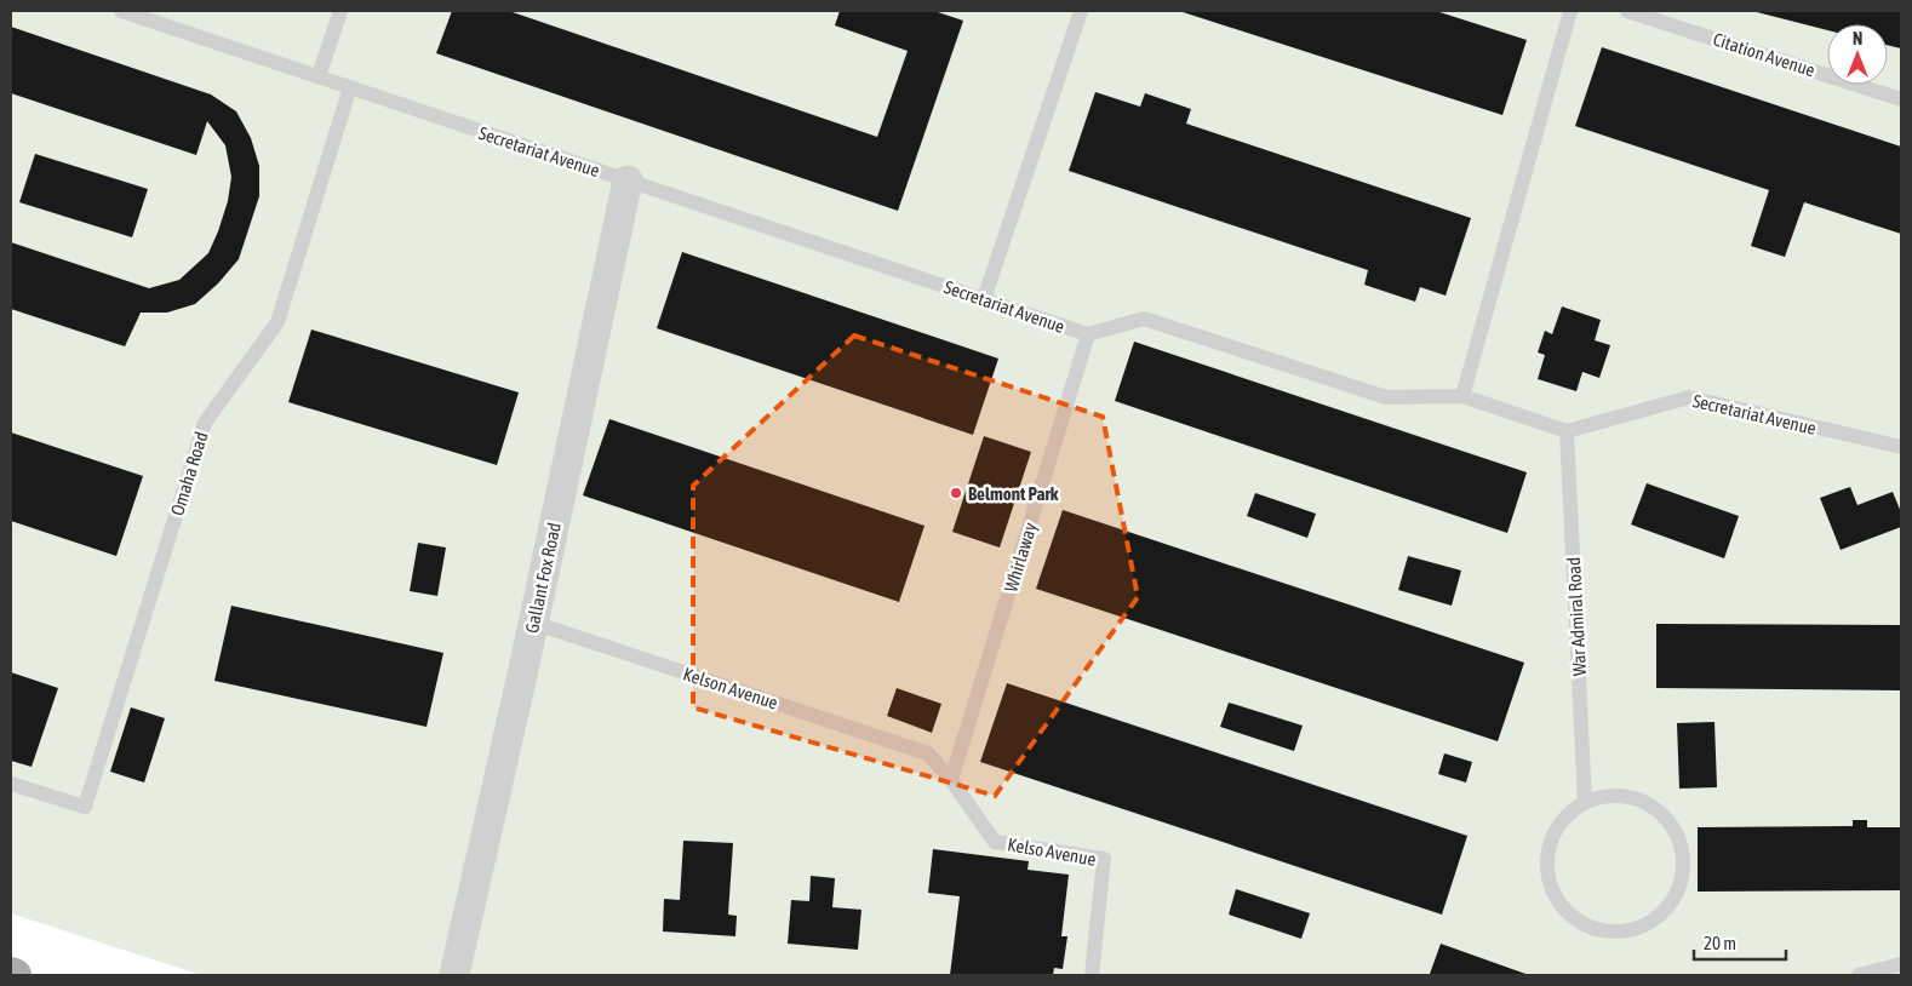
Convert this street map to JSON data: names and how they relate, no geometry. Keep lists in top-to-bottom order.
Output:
{
  "streets": {
    "street": ["Gallant Fox Road"],
    "lane": [
      "Citation Avenue",
      "Secretariat Avenue",
      "Omaha Road",
      "Whirlaway",
      "War Admiral Road",
      "Kelson Avenue",
      "Kelso Avenue"
    ]
  },
  "crossings": [
    ["Secretariat Avenue", "Omaha Road"],
    ["Secretariat Avenue", "Whirlaway"],
    ["Secretariat Avenue", "Gallant Fox Road"],
    ["Secretariat Avenue", "War Admiral Road"],
    ["Whirlaway", "Kelso Avenue"],
    ["Gallant Fox Road", "Kelson Avenue"],
    ["Kelson Avenue", "Kelso Avenue"]
  ],
  "places": ["Belmont Park"],
  "scale_bar": "20 m",
  "north": "top"
}
